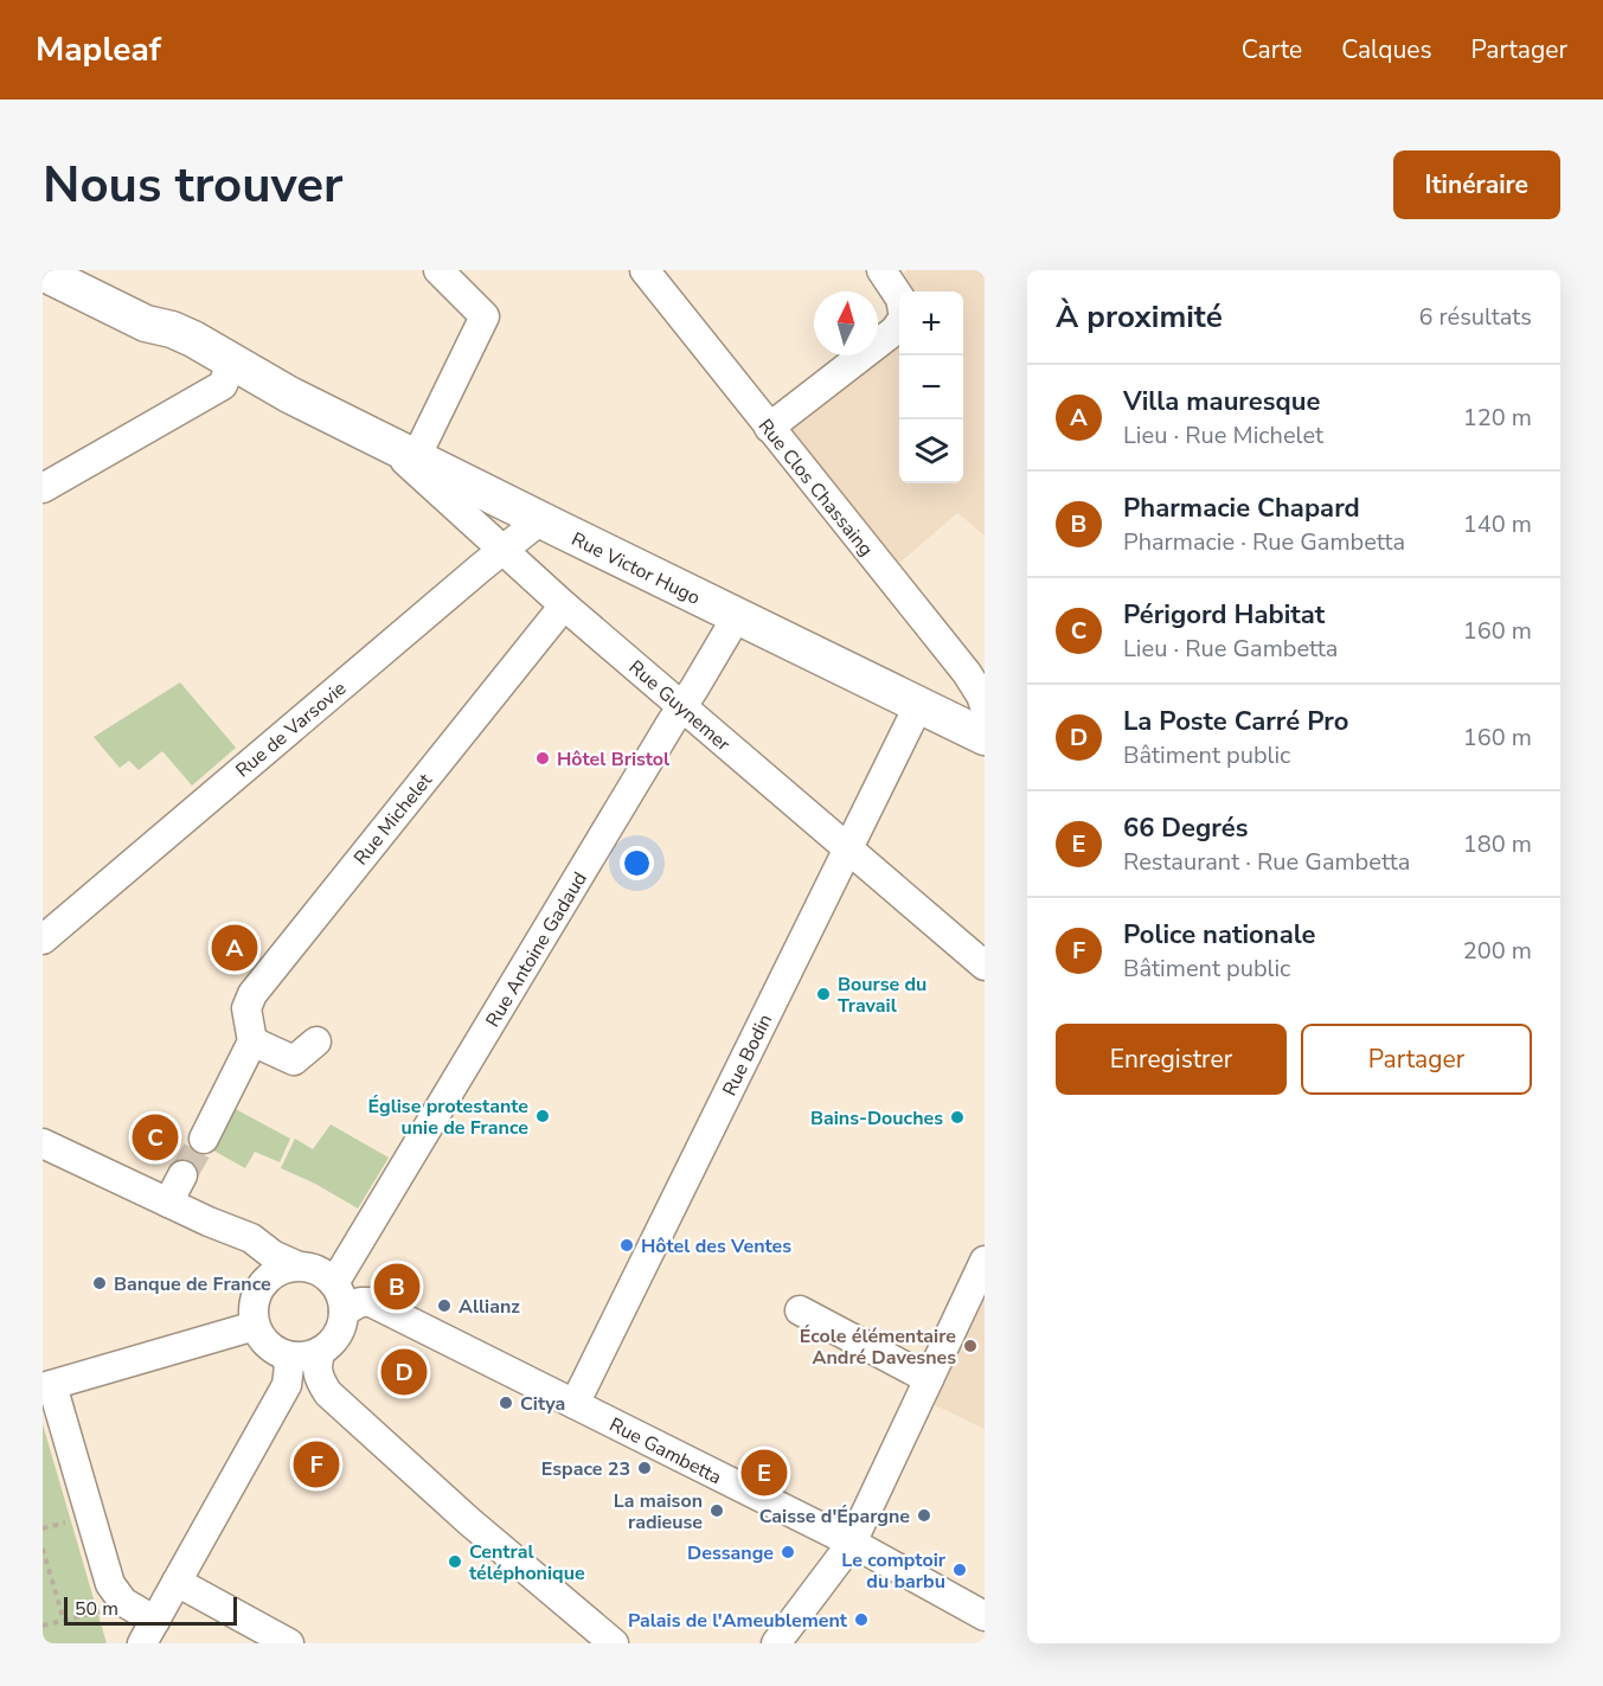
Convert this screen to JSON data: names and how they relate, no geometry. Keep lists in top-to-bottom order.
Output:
{
  "streets": {
    "main road": ["Rue Victor Hugo"],
    "street": [
      "Rue Clos Chassaing",
      "Rue Guynemer",
      "Rue de Varsovie",
      "Rue Michelet",
      "Rue Antoine Gadaud",
      "Rue Bodin",
      "Rue Gambetta"
    ]
  },
  "crossings": [
    ["Rue Clos Chassaing", "Rue Victor Hugo"],
    ["Rue Victor Hugo", "Rue Guynemer"],
    ["Rue Victor Hugo", "Rue de Varsovie"],
    ["Rue Victor Hugo", "Rue Antoine Gadaud"],
    ["Rue Victor Hugo", "Rue Bodin"],
    ["Rue Guynemer", "Rue de Varsovie"],
    ["Rue Guynemer", "Rue Michelet"],
    ["Rue Guynemer", "Rue Antoine Gadaud"],
    ["Rue Guynemer", "Rue Bodin"],
    ["Rue Antoine Gadaud", "Rue Gambetta"],
    ["Rue Bodin", "Rue Gambetta"]
  ],
  "places": [
    "Hôtel Bristol",
    "Bourse du Travail",
    "Église protestante unie de France",
    "Bains-Douches",
    "Hôtel des Ventes",
    "Banque de France",
    "Allianz",
    "École élémentaire André Davesnes",
    "Citya",
    "Espace 23",
    "La maison radieuse",
    "Caisse d'Épargne",
    "Dessange",
    "Central téléphonique",
    "Le comptoir du barbu",
    "Palais de l'Ameublement"
  ],
  "scale_bar": "50 m",
  "north": "top",
  "page": {
    "header": "Mapleaf",
    "nav": ["Carte", "Calques", "Partager"],
    "buttons": [
      "Itinéraire",
      ["Enregistrer", "Partager"]
    ],
    "title": "Nous trouver",
    "heading": ["À proximité", "6 résultats"],
    "map_buttons": ["+", "−"],
    "list": [
      {
        "mark": "A",
        "name": "Villa mauresque",
        "note": "Lieu · Rue Michelet",
        "value": "120 m"
      },
      {
        "mark": "B",
        "name": "Pharmacie Chapard",
        "note": "Pharmacie · Rue Gambetta",
        "value": "140 m"
      },
      {
        "mark": "C",
        "name": "Périgord Habitat",
        "note": "Lieu · Rue Gambetta",
        "value": "160 m"
      },
      {
        "mark": "D",
        "name": "La Poste Carré Pro",
        "note": "Bâtiment public",
        "value": "160 m"
      },
      {
        "mark": "E",
        "name": "66 Degrés",
        "note": "Restaurant · Rue Gambetta",
        "value": "180 m"
      },
      {
        "mark": "F",
        "name": "Police nationale",
        "note": "Bâtiment public",
        "value": "200 m"
      }
    ],
    "pins": [
      "A",
      "C",
      "B",
      "D",
      "F",
      "E"
    ],
    "scale": "50 m"
  }
}
